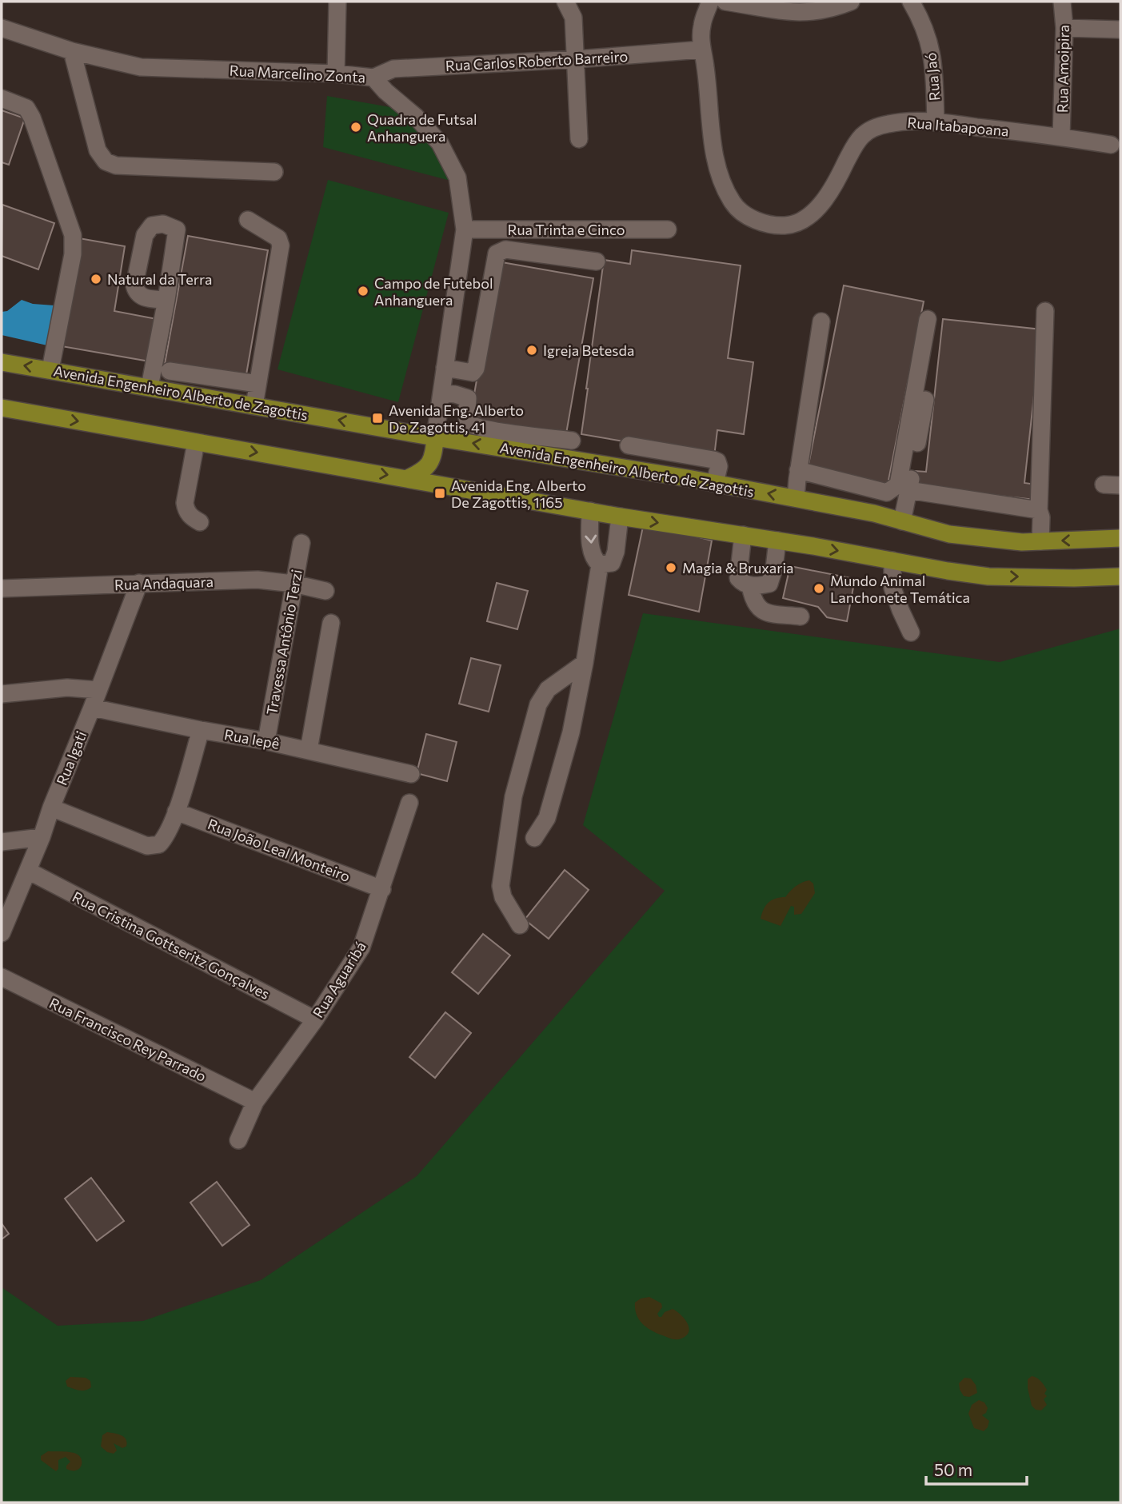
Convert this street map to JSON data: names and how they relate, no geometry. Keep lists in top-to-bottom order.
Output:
{
  "streets": {
    "main road": ["Avenida Engenheiro Alberto de Zagottis"],
    "street": [
      "Rua Carlos Roberto Barreiro",
      "Rua Amoipira",
      "Rua Marcelino Zonta",
      "Rua Jaó",
      "Rua Itabapoana",
      "Rua Trinta e Cinco",
      "Rua Andaquara",
      "Travessa Antônio Terzi",
      "Rua Iepê",
      "Rua Igati",
      "Rua João Leal Monteiro",
      "Rua Cristina Gottseritz Gonçalves",
      "Rua Aguaribá",
      "Rua Francisco Rey Parrado"
    ]
  },
  "crossings": [
    ["Rua Carlos Roberto Barreiro", "Rua Marcelino Zonta"],
    ["Rua Carlos Roberto Barreiro", "Rua Itabapoana"],
    ["Rua Amoipira", "Rua Itabapoana"],
    ["Rua Marcelino Zonta", "Rua Trinta e Cinco"],
    ["Rua Marcelino Zonta", "Avenida Engenheiro Alberto de Zagottis"],
    ["Rua Jaó", "Rua Itabapoana"],
    ["Rua Andaquara", "Travessa Antônio Terzi"],
    ["Rua Andaquara", "Rua Igati"],
    ["Travessa Antônio Terzi", "Rua Iepê"],
    ["Rua Iepê", "Rua Igati"],
    ["Rua Igati", "Rua Cristina Gottseritz Gonçalves"],
    ["Rua João Leal Monteiro", "Rua Aguaribá"],
    ["Rua Cristina Gottseritz Gonçalves", "Rua Aguaribá"],
    ["Rua Aguaribá", "Rua Francisco Rey Parrado"]
  ],
  "places": {
    "other": [
      "Quadra de Futsal Anhanguera",
      "Natural da Terra",
      "Campo de Futebol Anhanguera",
      "Igreja Betesda",
      "Magia & Bruxaria",
      "Mundo Animal Lanchonete Temática"
    ],
    "transit": ["Avenida Eng. Alberto De Zagottis, 41", "Avenida Eng. Alberto De Zagottis, 1165"]
  },
  "scale_bar": "50 m"
}
